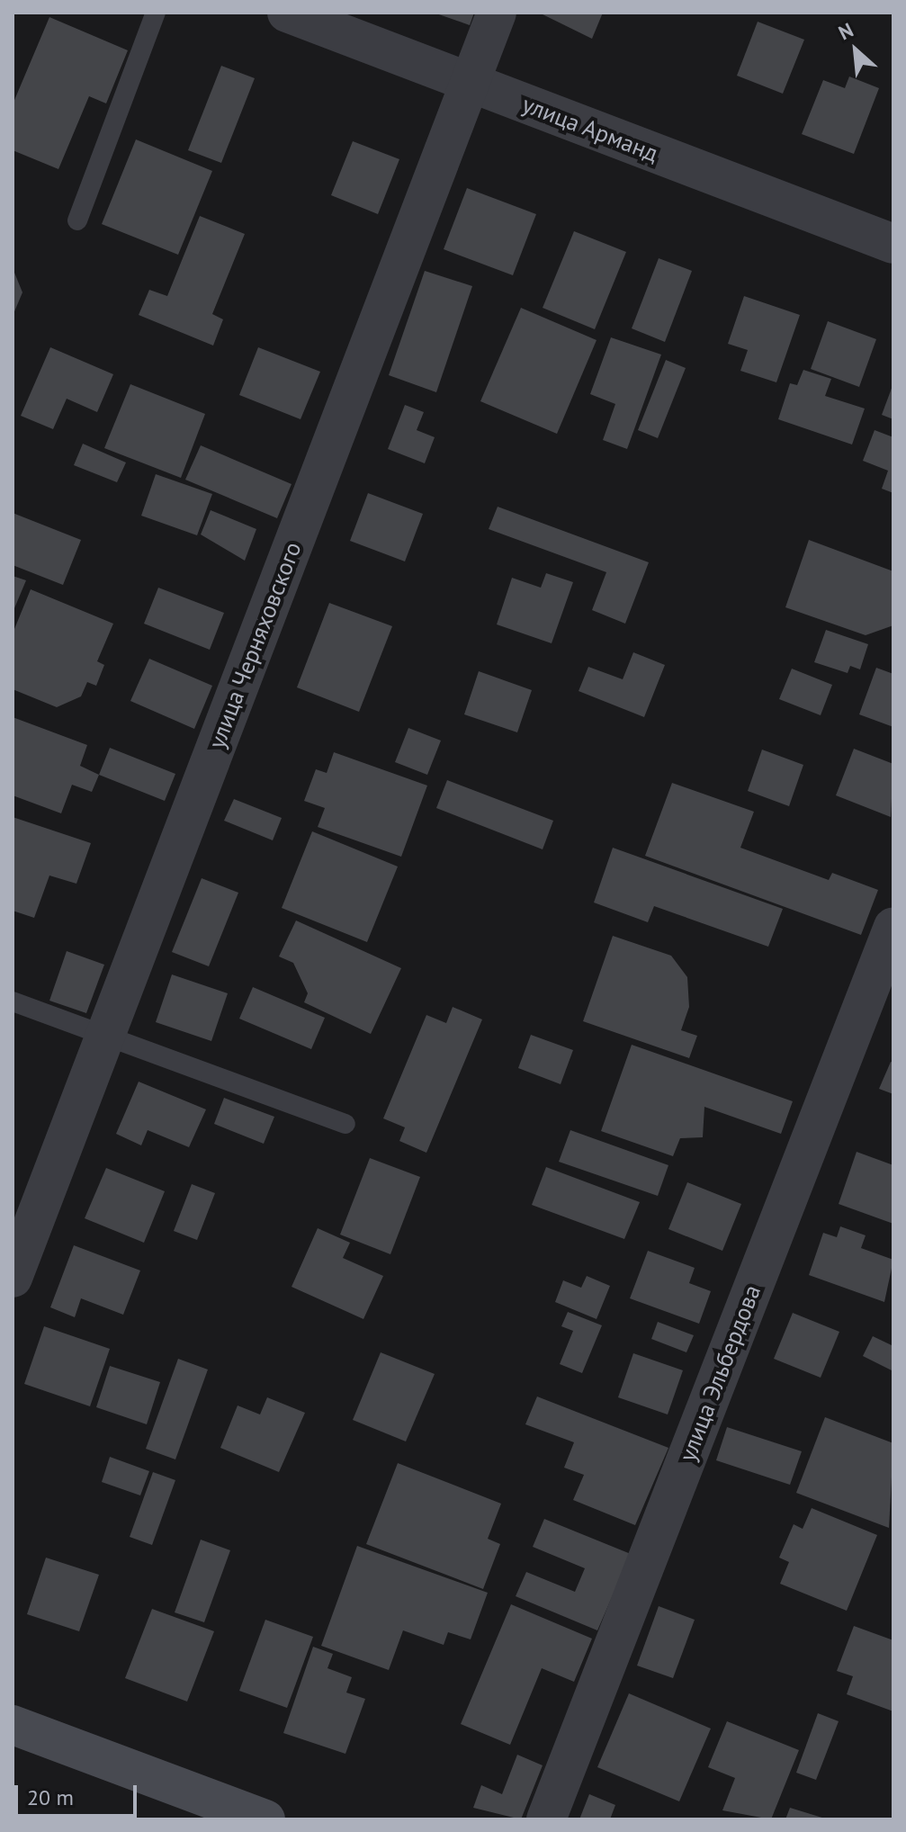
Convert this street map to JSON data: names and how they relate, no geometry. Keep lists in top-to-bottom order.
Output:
{
  "streets": {
    "street": ["улица Арманд", "улица Черняховского", "улица Эльбердова"]
  },
  "crossings": [
    ["улица Арманд", "улица Черняховского"]
  ],
  "scale_bar": "20 m",
  "north": "top left"
}
